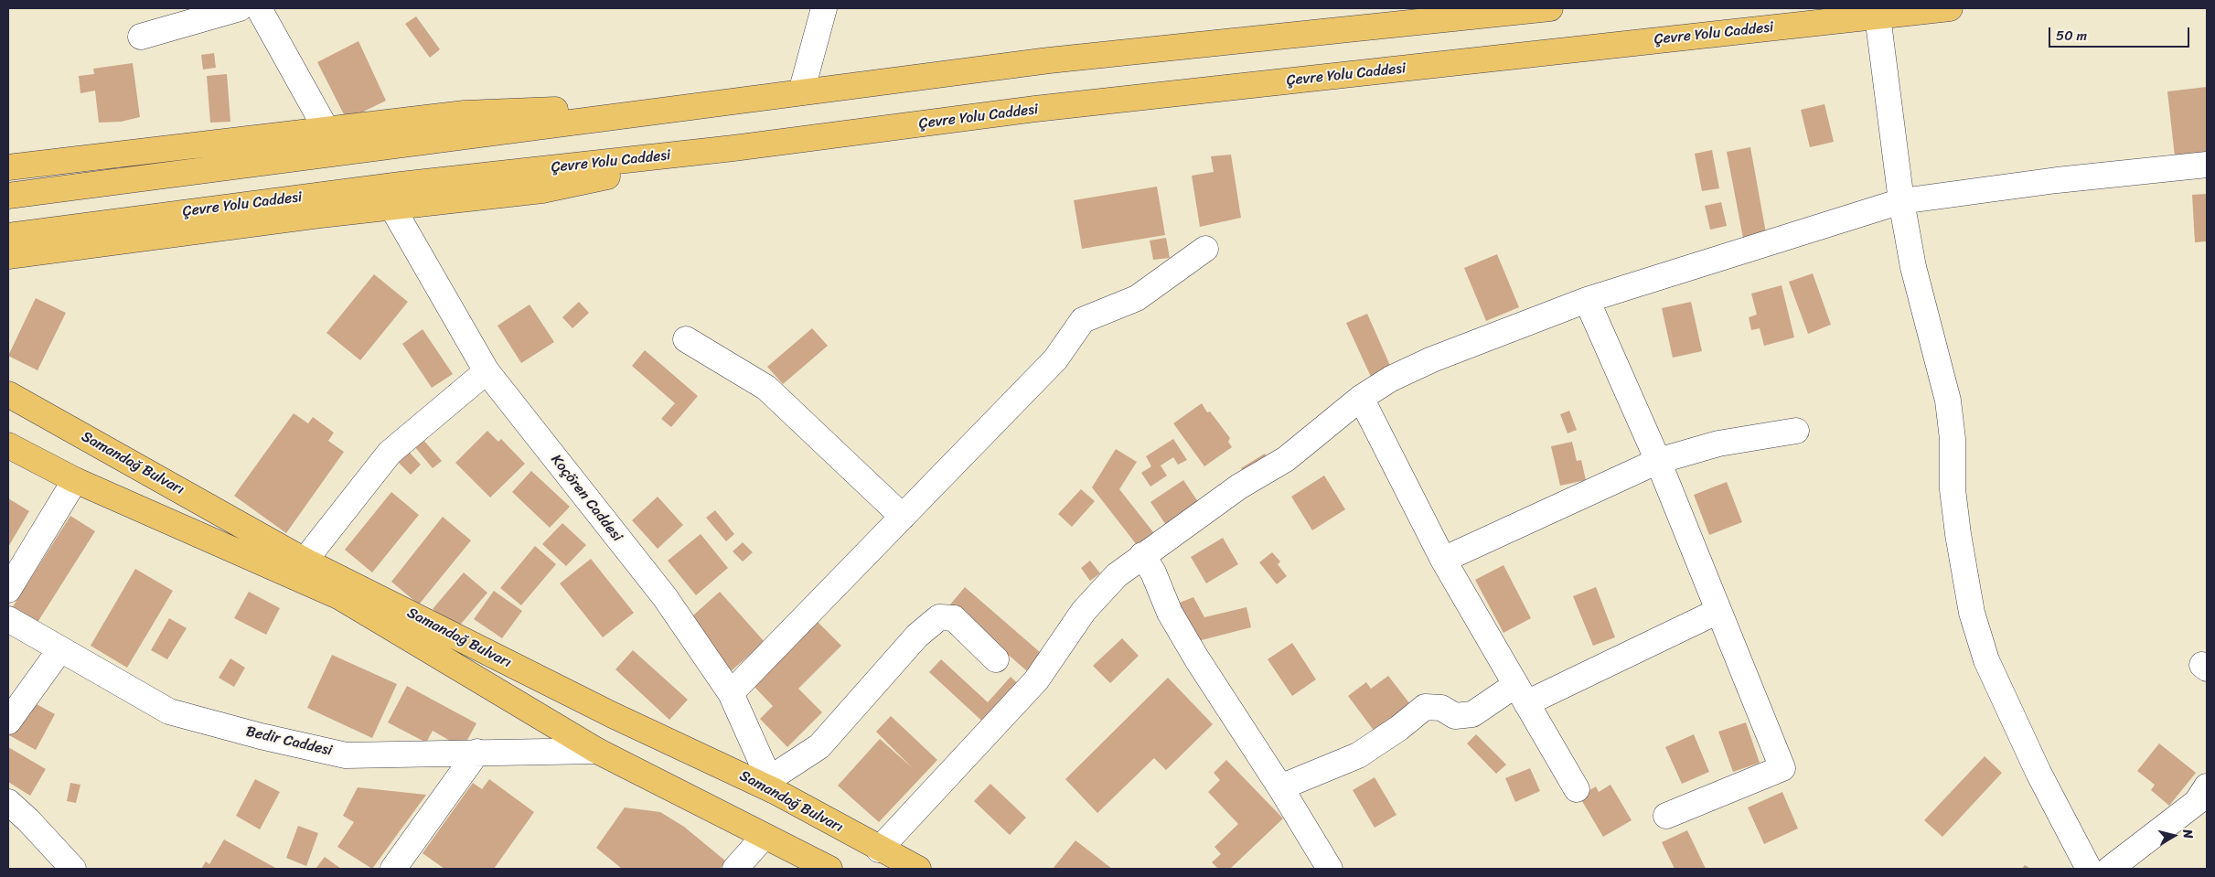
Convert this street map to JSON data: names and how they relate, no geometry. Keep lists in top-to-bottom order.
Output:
{
  "streets": {
    "highway": ["Çevre Yolu Caddesi", "Samandağ Bulvarı"],
    "street": ["Koçören Caddesi", "Bedir Caddesi"]
  },
  "crossings": [
    ["Samandağ Bulvarı", "Koçören Caddesi"],
    ["Samandağ Bulvarı", "Bedir Caddesi"]
  ],
  "scale_bar": "50 m",
  "north": "right"
}
